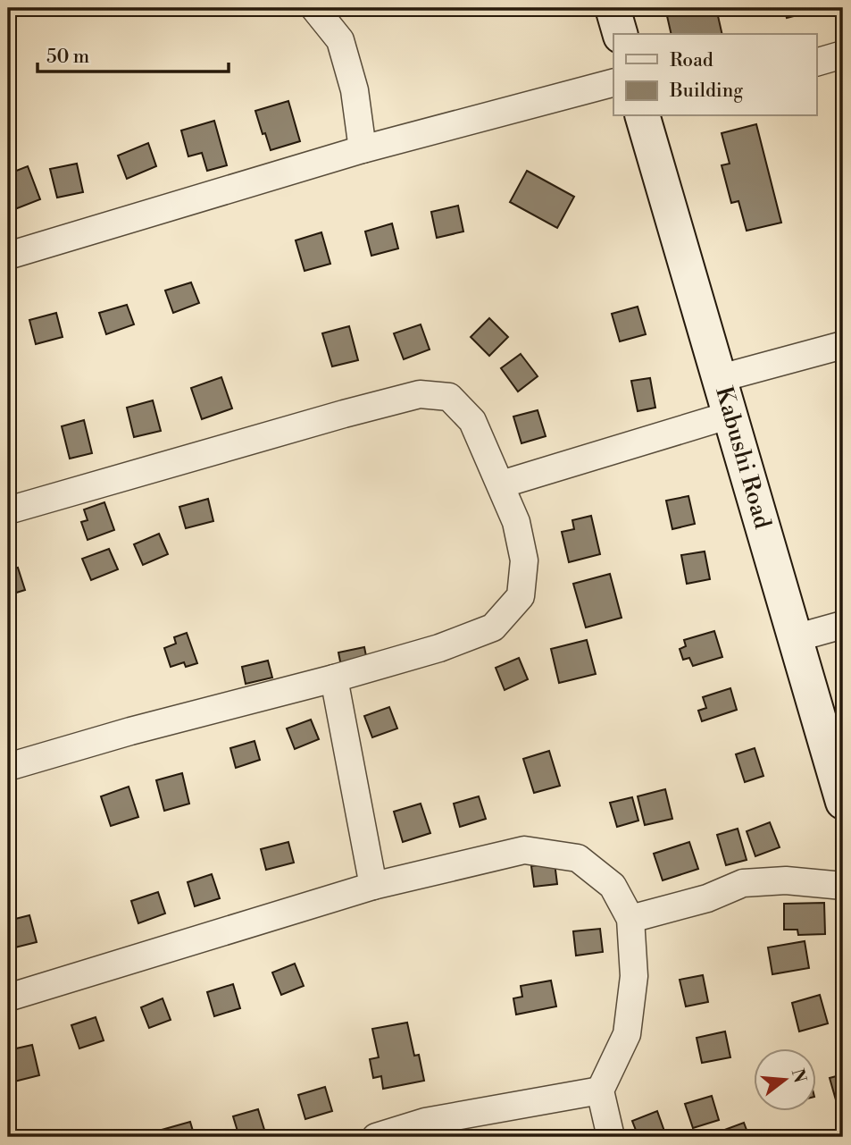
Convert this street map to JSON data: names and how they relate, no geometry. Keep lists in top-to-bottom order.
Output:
{
  "streets": {
    "main road": ["Kabushi Road"]
  },
  "legend": ["Road", "Building"],
  "scale_bar": "50 m",
  "north": "right"
}
